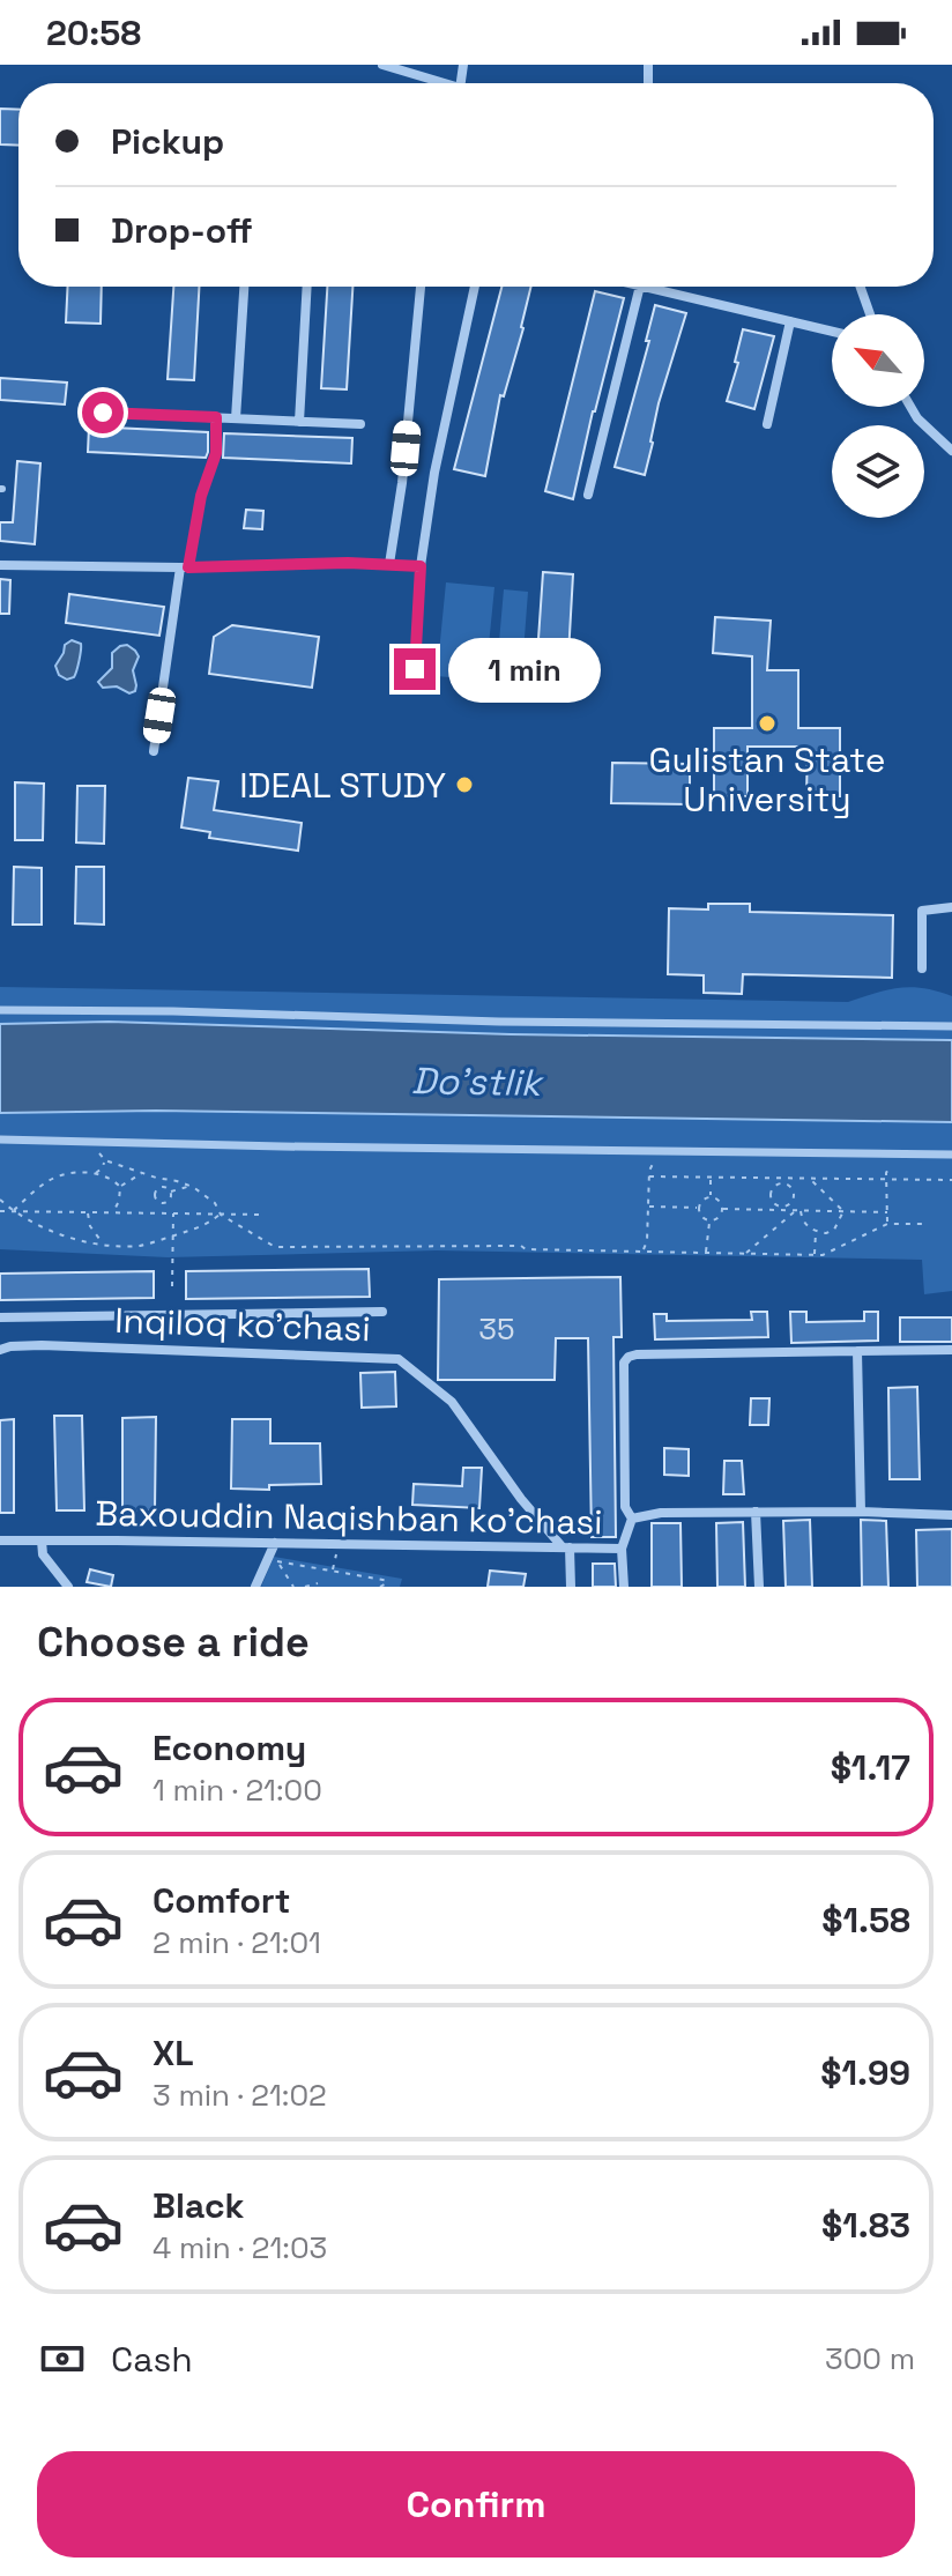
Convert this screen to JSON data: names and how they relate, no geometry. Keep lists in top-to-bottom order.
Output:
{
  "streets": {
    "street": ["Inqiloq ko'chasi", "Baxouddin Naqishban ko'chasi"]
  },
  "crossings": [
    ["Inqiloq ko'chasi", "Baxouddin Naqishban ko'chasi"]
  ],
  "water": ["Do'stlik"],
  "places": ["Gulistan State University", "IDEAL STUDY"],
  "house_numbers": ["35"],
  "north": "top left",
  "page": {
    "status": "20:58",
    "banner": ["Pickup", "Drop-off"],
    "bubble": "1 min",
    "heading": "Choose a ride",
    "list": [
      {
        "name": "Economy",
        "note": "1 min · 21:00",
        "value": "$1.17"
      },
      {
        "name": "Comfort",
        "note": "2 min · 21:01",
        "value": "$1.58"
      },
      {
        "name": "XL",
        "note": "3 min · 21:02",
        "value": "$1.99"
      },
      {
        "name": "Black",
        "note": "4 min · 21:03",
        "value": "$1.83"
      }
    ],
    "pay": ["Cash", "300 m"],
    "buttons": "Confirm"
  }
}
